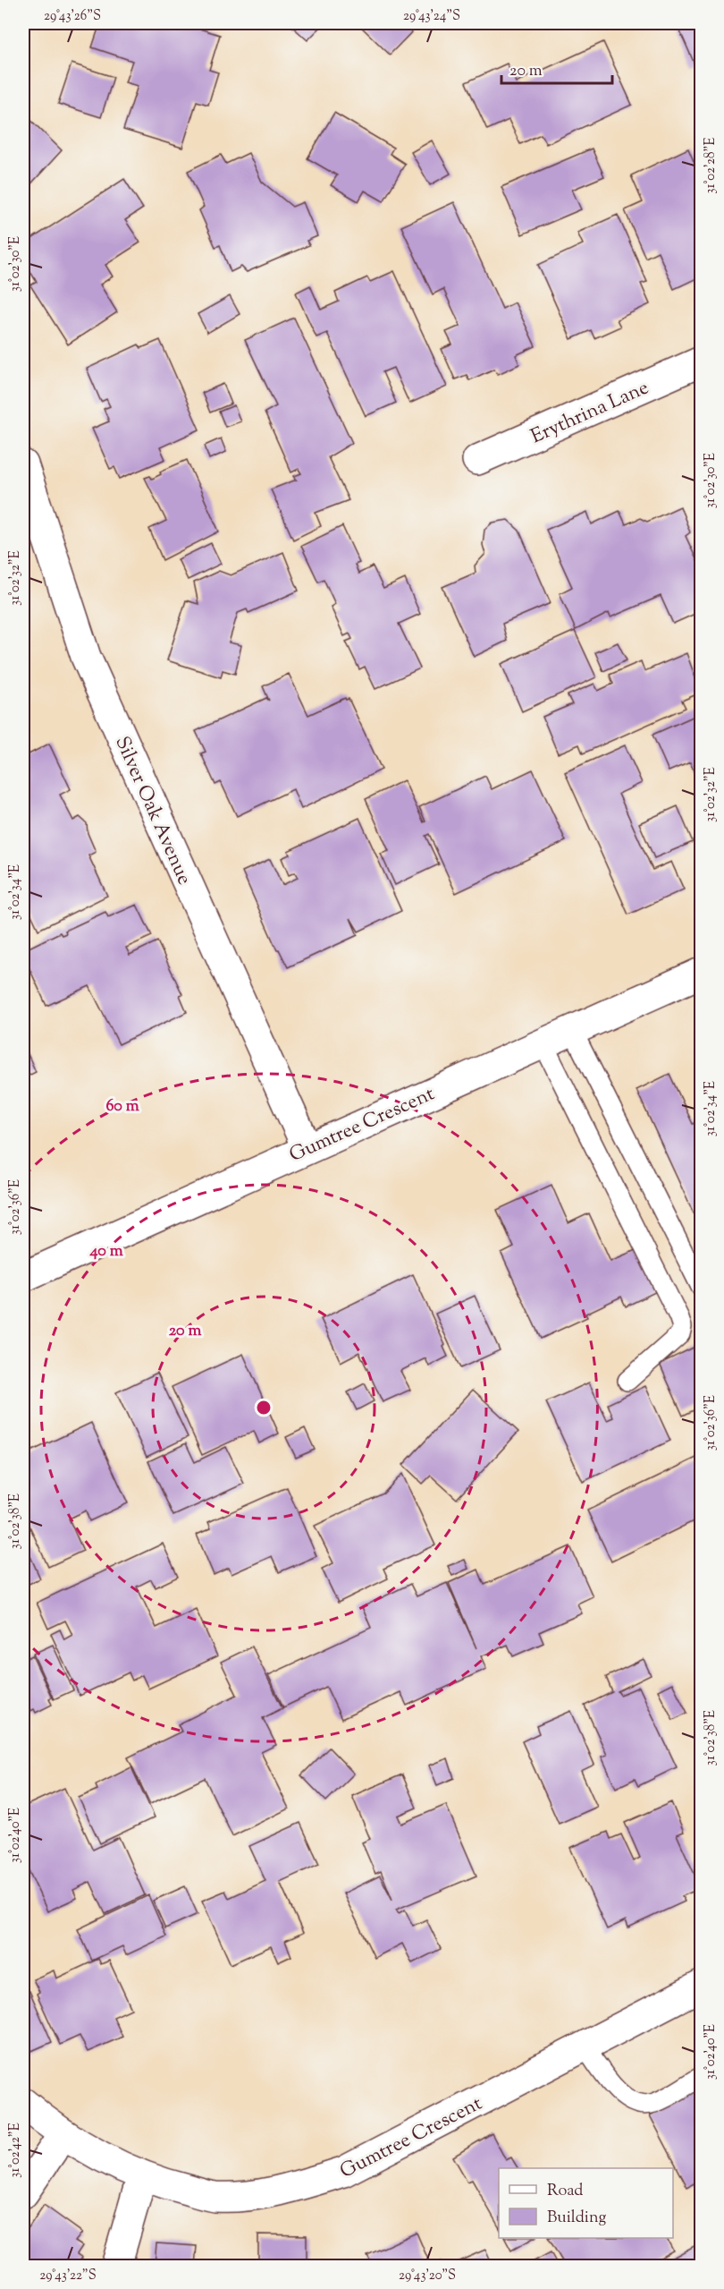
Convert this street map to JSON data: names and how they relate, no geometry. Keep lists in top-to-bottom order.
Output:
{
  "streets": {
    "street": ["Erythrina Lane", "Silver Oak Avenue", "Gumtree Crescent"]
  },
  "crossings": [
    ["Silver Oak Avenue", "Gumtree Crescent"]
  ],
  "legend": ["Road", "Building"],
  "scale_bar": "20 m",
  "coordinates": [
    "29°43'26\"S",
    "29°43'24\"S",
    "31°02'28\"E",
    "31°02'30\"E",
    "31°02'32\"E",
    "31°02'34\"E",
    "31°02'36\"E",
    "31°02'38\"E",
    "31°02'40\"E",
    "31°02'42\"E",
    "29°43'22\"S",
    "29°43'20\"S"
  ],
  "rings": ["60 m", "40 m", "20 m"]
}
